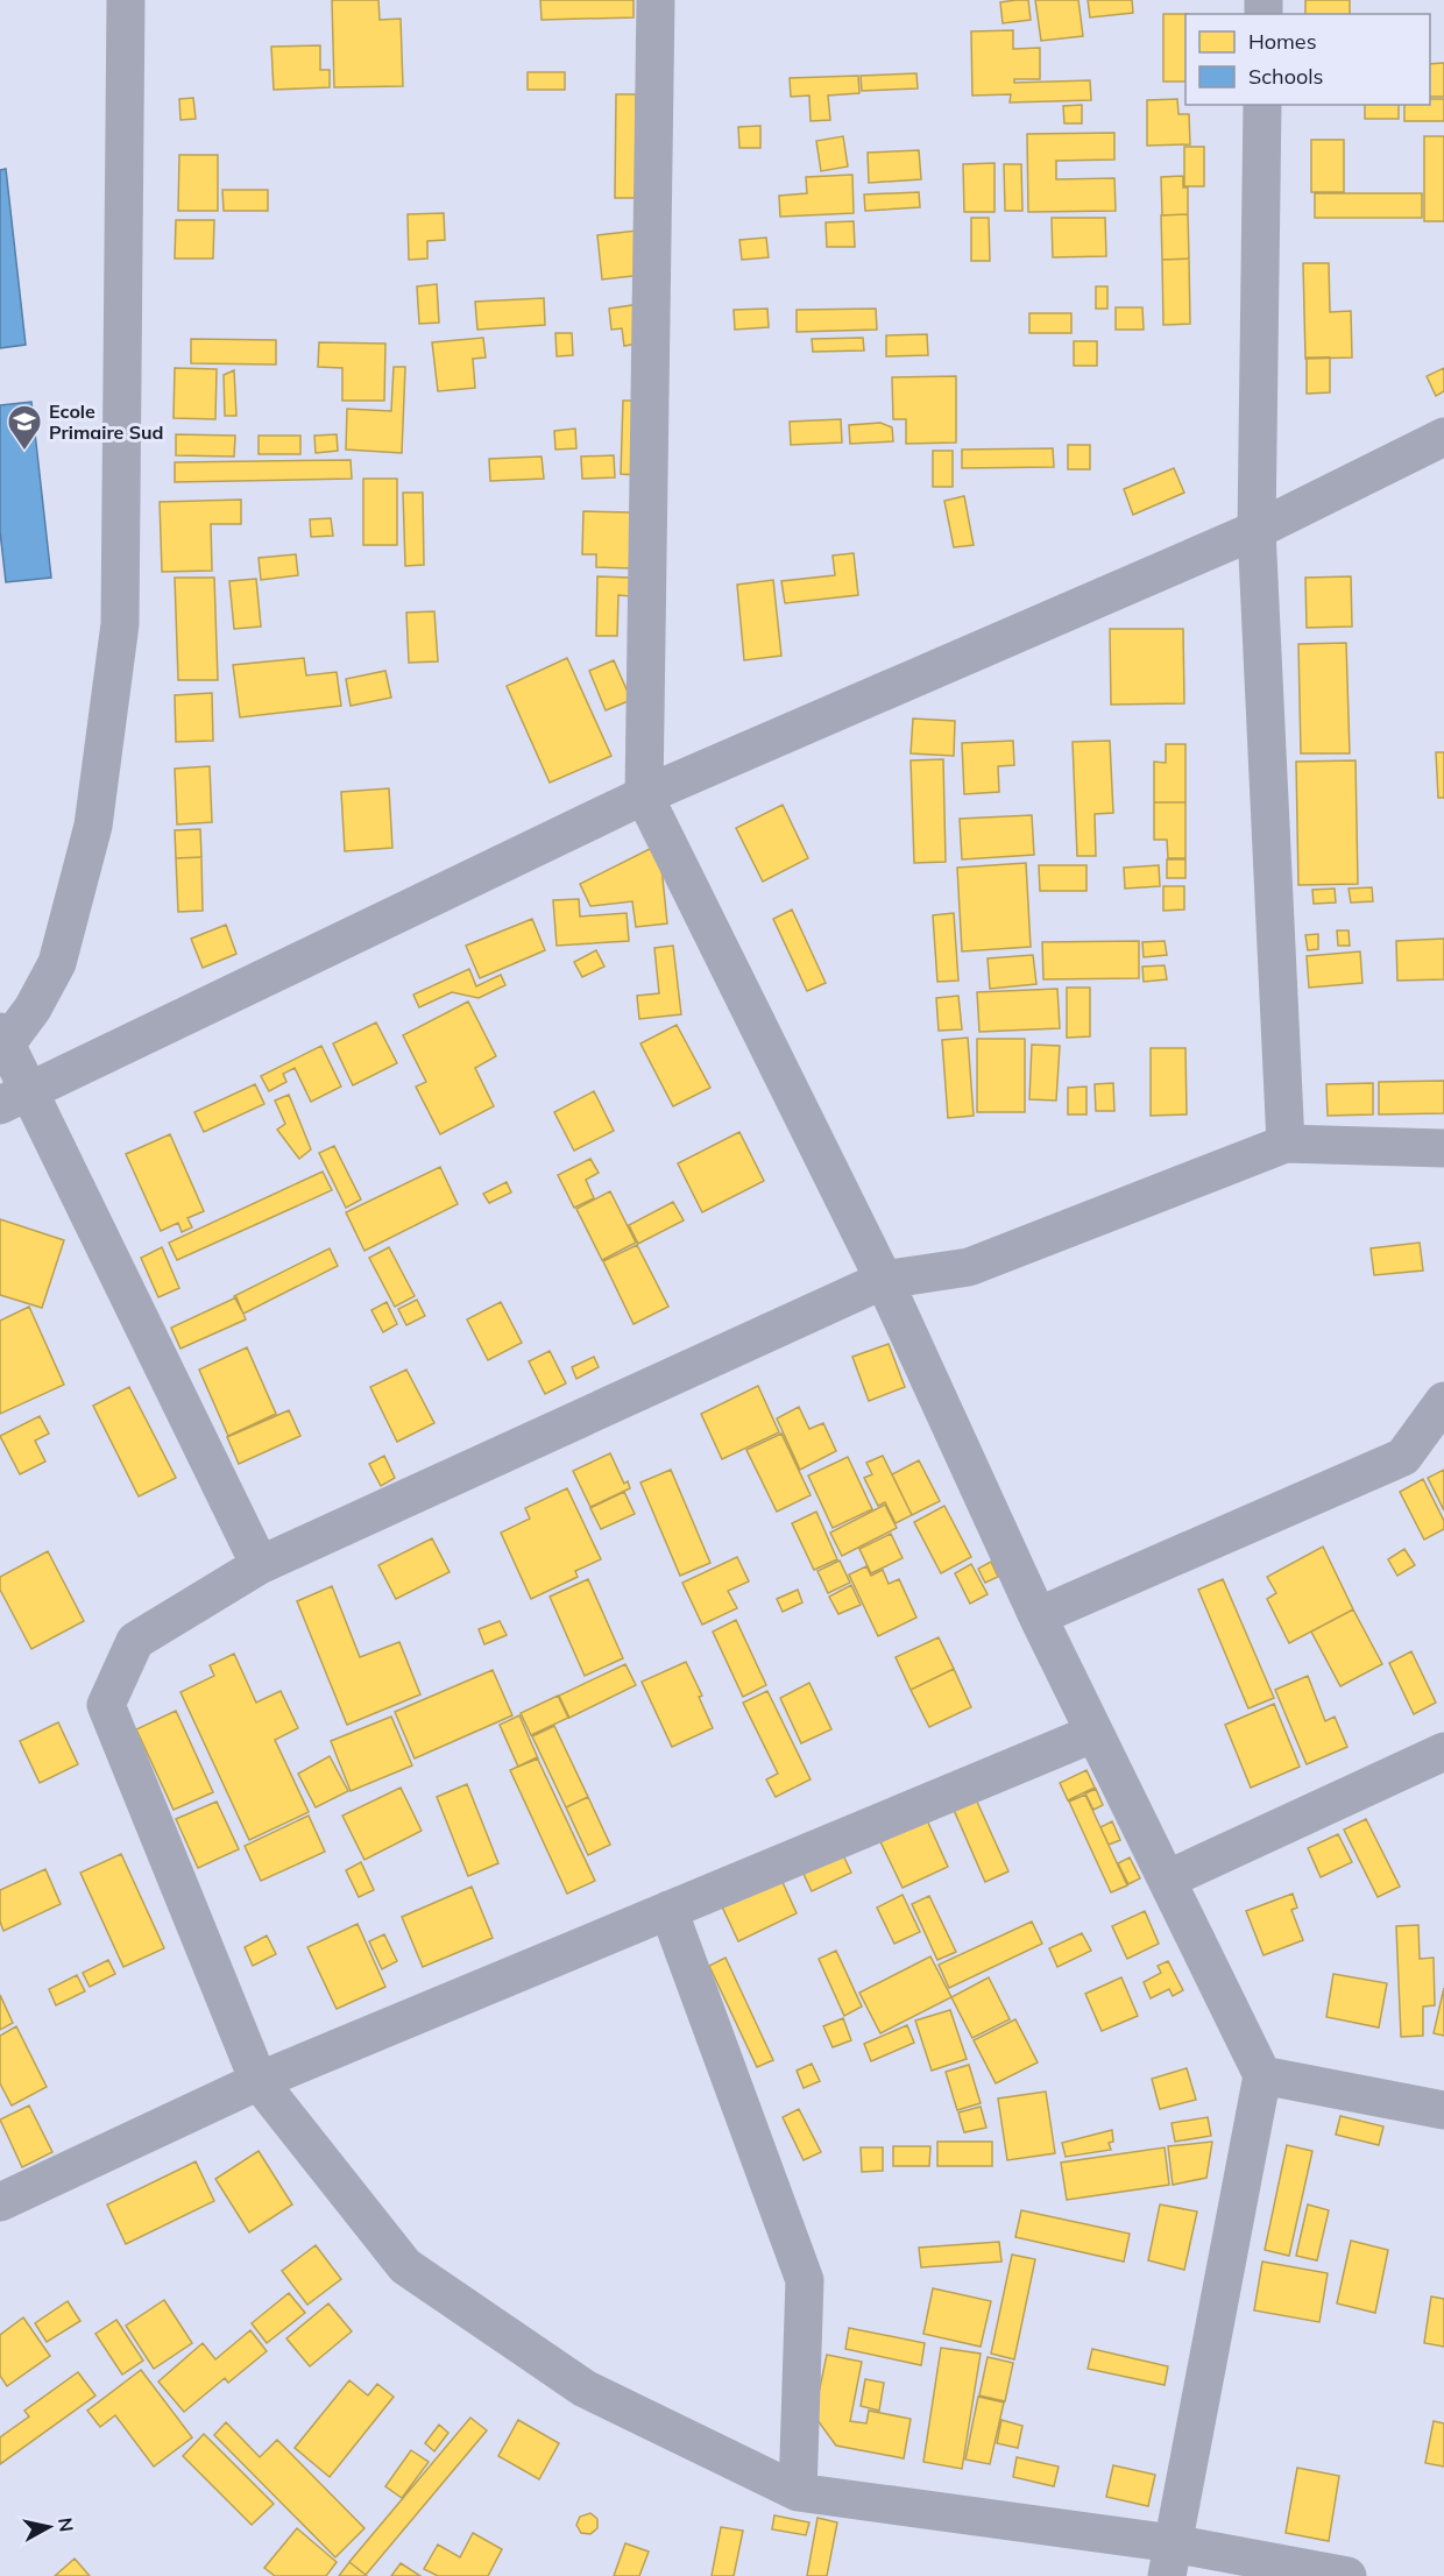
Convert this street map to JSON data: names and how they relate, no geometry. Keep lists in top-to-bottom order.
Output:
{
  "places": {
    "school or university": ["Ecole Primaire Sud"]
  },
  "legend": ["Homes", "Schools"],
  "north": "right"
}
